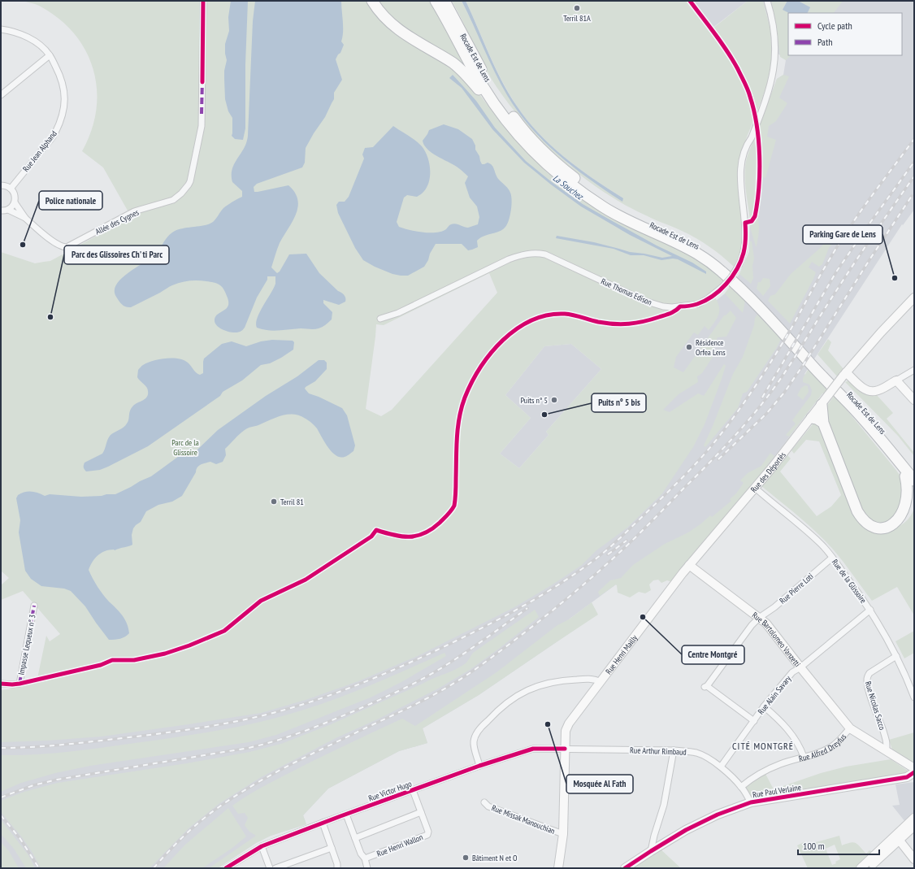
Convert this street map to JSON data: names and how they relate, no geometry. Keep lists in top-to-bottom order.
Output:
{
  "streets": {
    "highway": ["Rocade Est de Lens"],
    "street": [
      "Rue Jean Alphand",
      "Allée des Cygnes",
      "Rue Thomas Edison",
      "Rue des Déportés",
      "Rue de la Glissoire",
      "Rue Pierre Loti",
      "Rue Bartolomeo Vanzetti",
      "Impasse Lequeux n° 3",
      "Rue Henri Mailly",
      "Rue Alain Savary",
      "Rue Nicolas Sacco",
      "Rue Alfred Dreyfus",
      "Rue Arthur Rimbaud",
      "Rue Victor Hugo",
      "Rue Paul Verlaine",
      "Rue Missak Manouchian",
      "Rue Henri Wallon"
    ]
  },
  "crossings": [
    ["Rue Jean Alphand", "Allée des Cygnes"],
    ["Rue des Déportés", "Rue de la Glissoire"],
    ["Rue des Déportés", "Rue Bartolomeo Vanzetti"],
    ["Rue des Déportés", "Rue Henri Mailly"],
    ["Rue de la Glissoire", "Rue Pierre Loti"],
    ["Rue de la Glissoire", "Rue Alain Savary"],
    ["Rue de la Glissoire", "Rue Nicolas Sacco"],
    ["Rue Pierre Loti", "Rue Bartolomeo Vanzetti"],
    ["Rue Pierre Loti", "Rue Alain Savary"],
    ["Rue Bartolomeo Vanzetti", "Rue Henri Mailly"],
    ["Rue Bartolomeo Vanzetti", "Rue Alain Savary"],
    ["Rue Bartolomeo Vanzetti", "Rue Alfred Dreyfus"],
    ["Rue Henri Mailly", "Rue Arthur Rimbaud"],
    ["Rue Henri Mailly", "Rue Victor Hugo"],
    ["Rue Henri Mailly", "Rue Missak Manouchian"],
    ["Rue Alain Savary", "Rue Arthur Rimbaud"],
    ["Rue Nicolas Sacco", "Rue Alfred Dreyfus"],
    ["Rue Alfred Dreyfus", "Rue Arthur Rimbaud"],
    ["Rue Arthur Rimbaud", "Rue Victor Hugo"],
    ["Rue Arthur Rimbaud", "Rue Paul Verlaine"],
    ["Rue Victor Hugo", "Rue Henri Wallon"]
  ],
  "districts": ["CITÉ MONTGRÉ"],
  "water": ["La Souchez"],
  "parks": ["Parc de la Glissoire"],
  "places": [
    "Terril 81A",
    "Police nationale",
    "Parking Gare de Lens",
    "Parc des Glissoires Ch' ti Parc",
    "Résidence Orfea Lens",
    "Puits n° 5",
    "Puits n° 5 bis",
    "Terril 81",
    "Centre Montgré",
    "Mosquée Al Fath",
    "Bâtiment N et O"
  ],
  "legend": ["Cycle path", "Path"],
  "scale_bar": "100 m"
}
